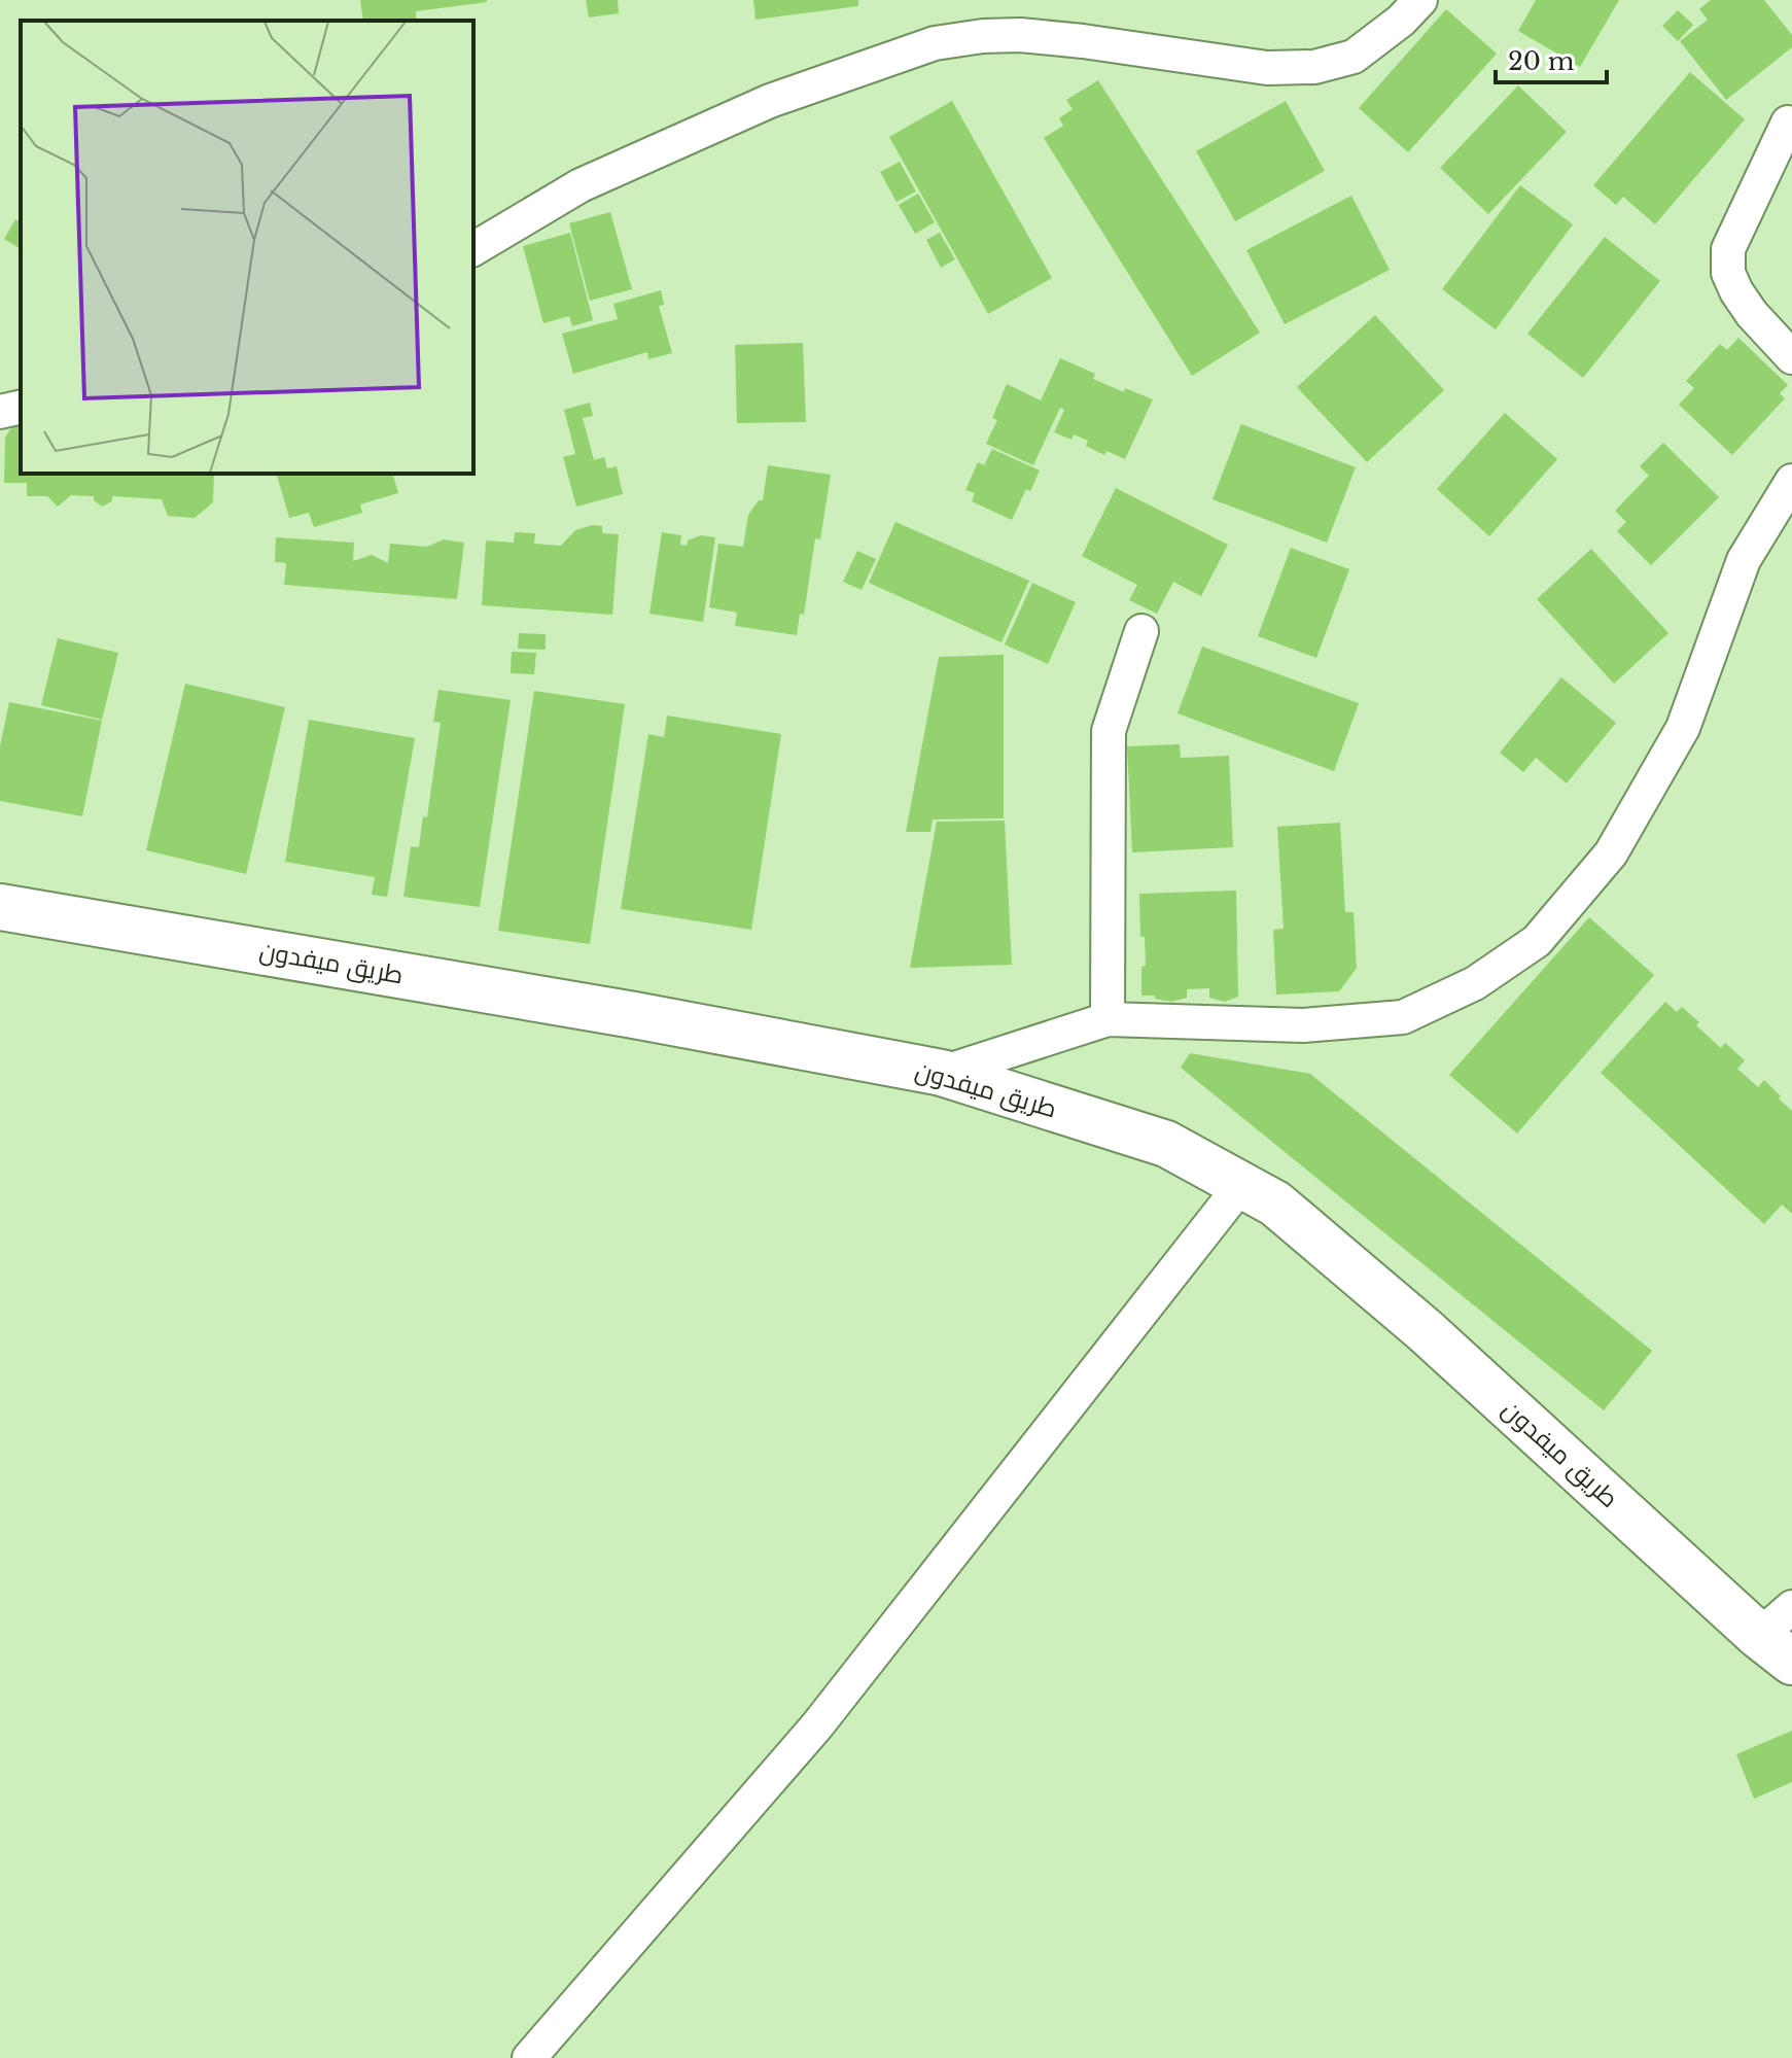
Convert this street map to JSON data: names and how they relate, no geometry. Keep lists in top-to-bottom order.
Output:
{
  "streets": {
    "main road": ["طريق ميفدون"]
  },
  "scale_bar": "20 m"
}
